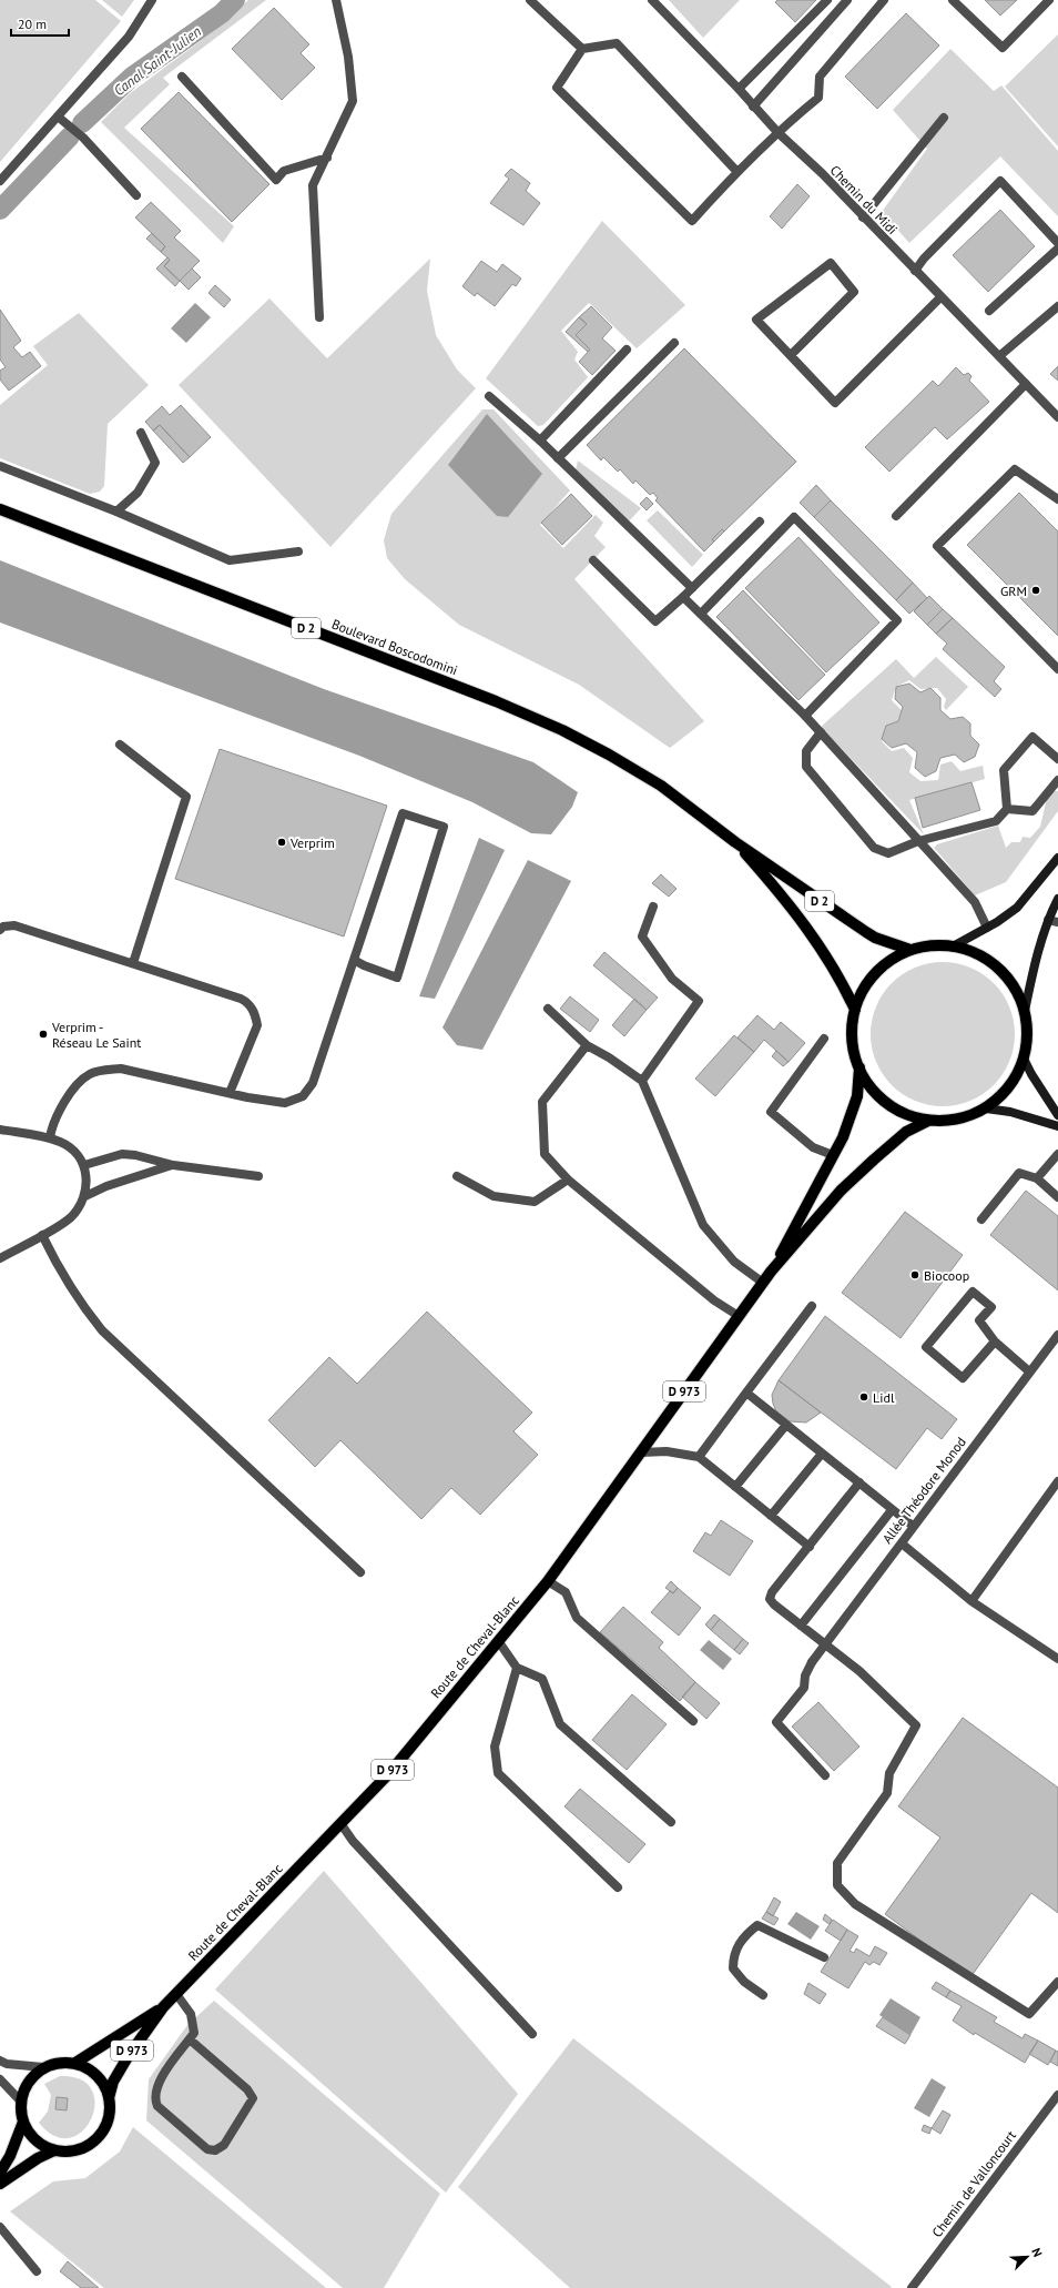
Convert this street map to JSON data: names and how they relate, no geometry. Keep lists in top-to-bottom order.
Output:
{
  "streets": {
    "main road": [
      "D 2",
      "Boulevard Boscodomini",
      "D 973",
      "Route de Cheval-Blanc"
    ],
    "street": ["Chemin du Midi", "Allée Théodore Monod", "Chemin de Valloncourt"]
  },
  "crossings": [
    ["D 973", "Route de Cheval-Blanc"]
  ],
  "water": ["Canal Saint-Julien"],
  "places": [
    "GRM",
    "Verprim",
    "Verprim - Réseau Le Saint",
    "Biocoop",
    "Lidl"
  ],
  "scale_bar": "20 m",
  "north": "top right"
}
